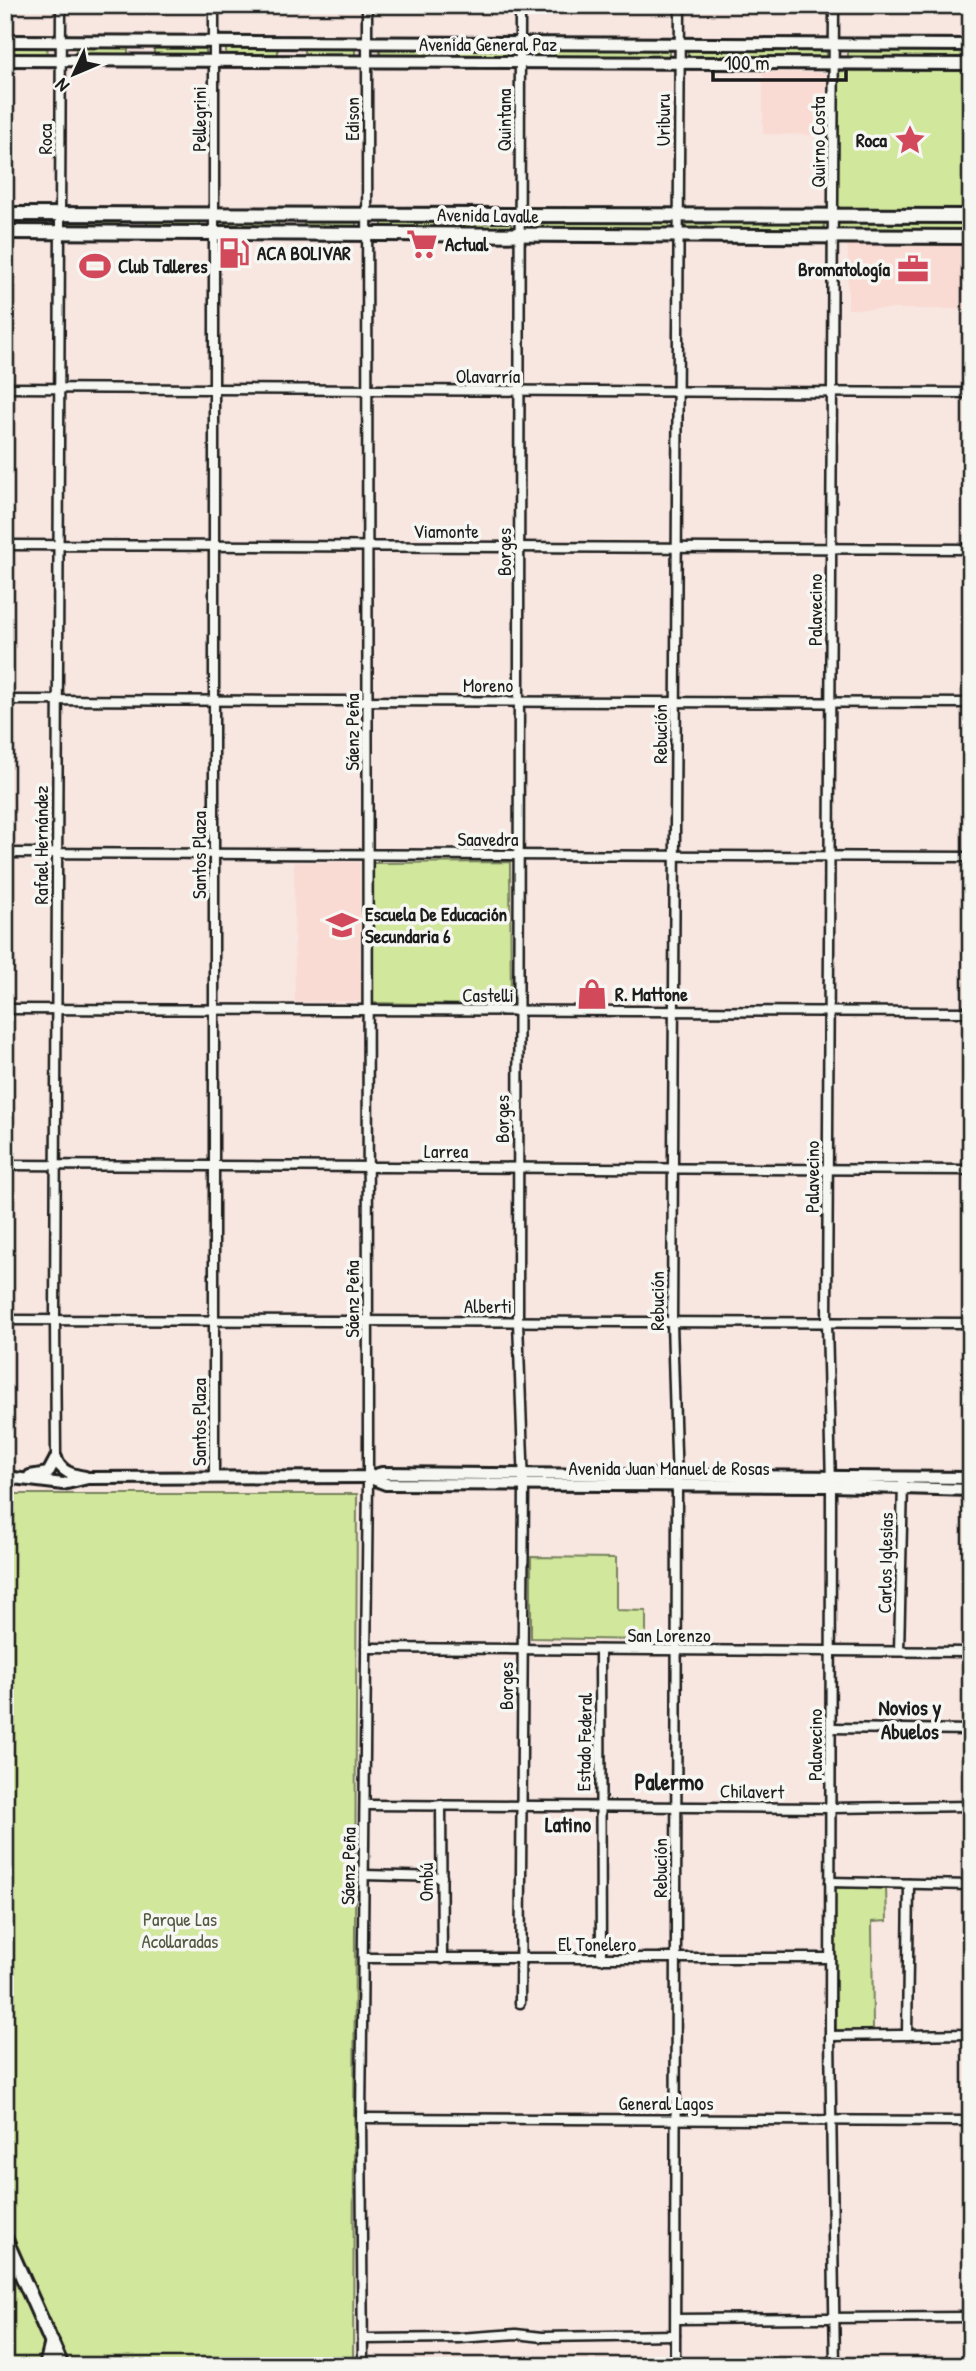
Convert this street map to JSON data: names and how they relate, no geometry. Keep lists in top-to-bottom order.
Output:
{
  "streets": {
    "main road": ["Avenida Lavalle"],
    "street": [
      "Avenida General Paz",
      "Pellegrini",
      "Edison",
      "Quintana",
      "Uriburu",
      "Roca",
      "Quirno Costa",
      "Olavarría",
      "Viamonte",
      "Borges",
      "Palavecino",
      "Moreno",
      "Sáenz Peña",
      "Rebución",
      "Saavedra",
      "Rafael Hernández",
      "Santos Plaza",
      "Castelli",
      "Larrea",
      "Alberti",
      "Avenida Juan Manuel de Rosas",
      "Carlos Iglesias",
      "San Lorenzo",
      "Estado Federal",
      "Chilavert",
      "Ombú",
      "El Tonelero",
      "General Lagos"
    ]
  },
  "crossings": [
    ["Avenida General Paz", "Pellegrini"],
    ["Avenida General Paz", "Edison"],
    ["Avenida General Paz", "Quintana"],
    ["Avenida General Paz", "Uriburu"],
    ["Avenida General Paz", "Roca"],
    ["Avenida General Paz", "Quirno Costa"],
    ["Pellegrini", "Avenida Lavalle"],
    ["Pellegrini", "Santos Plaza"],
    ["Edison", "Avenida Lavalle"],
    ["Edison", "Sáenz Peña"],
    ["Quintana", "Avenida Lavalle"],
    ["Quintana", "Borges"],
    ["Uriburu", "Avenida Lavalle"],
    ["Uriburu", "Rebución"],
    ["Roca", "Avenida Lavalle"],
    ["Roca", "Rafael Hernández"],
    ["Quirno Costa", "Avenida Lavalle"],
    ["Quirno Costa", "Palavecino"],
    ["Avenida Lavalle", "Borges"],
    ["Avenida Lavalle", "Palavecino"],
    ["Avenida Lavalle", "Sáenz Peña"],
    ["Avenida Lavalle", "Rebución"],
    ["Avenida Lavalle", "Rafael Hernández"],
    ["Avenida Lavalle", "Santos Plaza"],
    ["Olavarría", "Borges"],
    ["Olavarría", "Palavecino"],
    ["Olavarría", "Sáenz Peña"],
    ["Olavarría", "Rebución"],
    ["Olavarría", "Rafael Hernández"],
    ["Olavarría", "Santos Plaza"],
    ["Viamonte", "Borges"],
    ["Viamonte", "Palavecino"],
    ["Viamonte", "Sáenz Peña"],
    ["Viamonte", "Rebución"],
    ["Viamonte", "Rafael Hernández"],
    ["Viamonte", "Santos Plaza"],
    ["Borges", "Moreno"],
    ["Borges", "Saavedra"],
    ["Borges", "Castelli"],
    ["Borges", "Larrea"],
    ["Borges", "Alberti"],
    ["Borges", "Avenida Juan Manuel de Rosas"],
    ["Borges", "San Lorenzo"],
    ["Borges", "Chilavert"],
    ["Borges", "El Tonelero"],
    ["Palavecino", "Moreno"],
    ["Palavecino", "Saavedra"],
    ["Palavecino", "Castelli"],
    ["Palavecino", "Larrea"],
    ["Palavecino", "Alberti"],
    ["Palavecino", "Avenida Juan Manuel de Rosas"],
    ["Palavecino", "San Lorenzo"],
    ["Palavecino", "Chilavert"],
    ["Palavecino", "El Tonelero"],
    ["Palavecino", "General Lagos"],
    ["Moreno", "Sáenz Peña"],
    ["Moreno", "Rebución"],
    ["Moreno", "Rafael Hernández"],
    ["Moreno", "Santos Plaza"],
    ["Sáenz Peña", "Saavedra"],
    ["Sáenz Peña", "Castelli"],
    ["Sáenz Peña", "Larrea"],
    ["Sáenz Peña", "Alberti"],
    ["Sáenz Peña", "Avenida Juan Manuel de Rosas"],
    ["Sáenz Peña", "San Lorenzo"],
    ["Sáenz Peña", "Chilavert"],
    ["Sáenz Peña", "El Tonelero"],
    ["Sáenz Peña", "General Lagos"],
    ["Rebución", "Saavedra"],
    ["Rebución", "Castelli"],
    ["Rebución", "Larrea"],
    ["Rebución", "Alberti"],
    ["Rebución", "Avenida Juan Manuel de Rosas"],
    ["Rebución", "San Lorenzo"],
    ["Rebución", "Chilavert"],
    ["Rebución", "El Tonelero"],
    ["Rebución", "General Lagos"],
    ["Saavedra", "Rafael Hernández"],
    ["Saavedra", "Santos Plaza"],
    ["Rafael Hernández", "Castelli"],
    ["Rafael Hernández", "Larrea"],
    ["Rafael Hernández", "Alberti"],
    ["Santos Plaza", "Castelli"],
    ["Santos Plaza", "Larrea"],
    ["Santos Plaza", "Alberti"],
    ["Santos Plaza", "Avenida Juan Manuel de Rosas"],
    ["Avenida Juan Manuel de Rosas", "Carlos Iglesias"],
    ["Carlos Iglesias", "San Lorenzo"],
    ["San Lorenzo", "Estado Federal"],
    ["Estado Federal", "Chilavert"],
    ["Estado Federal", "El Tonelero"],
    ["Chilavert", "Ombú"],
    ["Ombú", "El Tonelero"]
  ],
  "districts": ["Novios y Abuelos", "Palermo", "Latino"],
  "parks": ["Parque Las Acollaradas"],
  "places": {
    "place": ["Roca"],
    "supermarket": ["Actual"],
    "fuel station": ["ACA BOLIVAR"],
    "sports": ["Club Talleres"],
    "office": ["Bromatología"],
    "school or university": ["Escuela De Educación Secundaria 6"],
    "shop": ["R. Mattone"]
  },
  "scale_bar": "100 m",
  "north": "bottom left"
}
